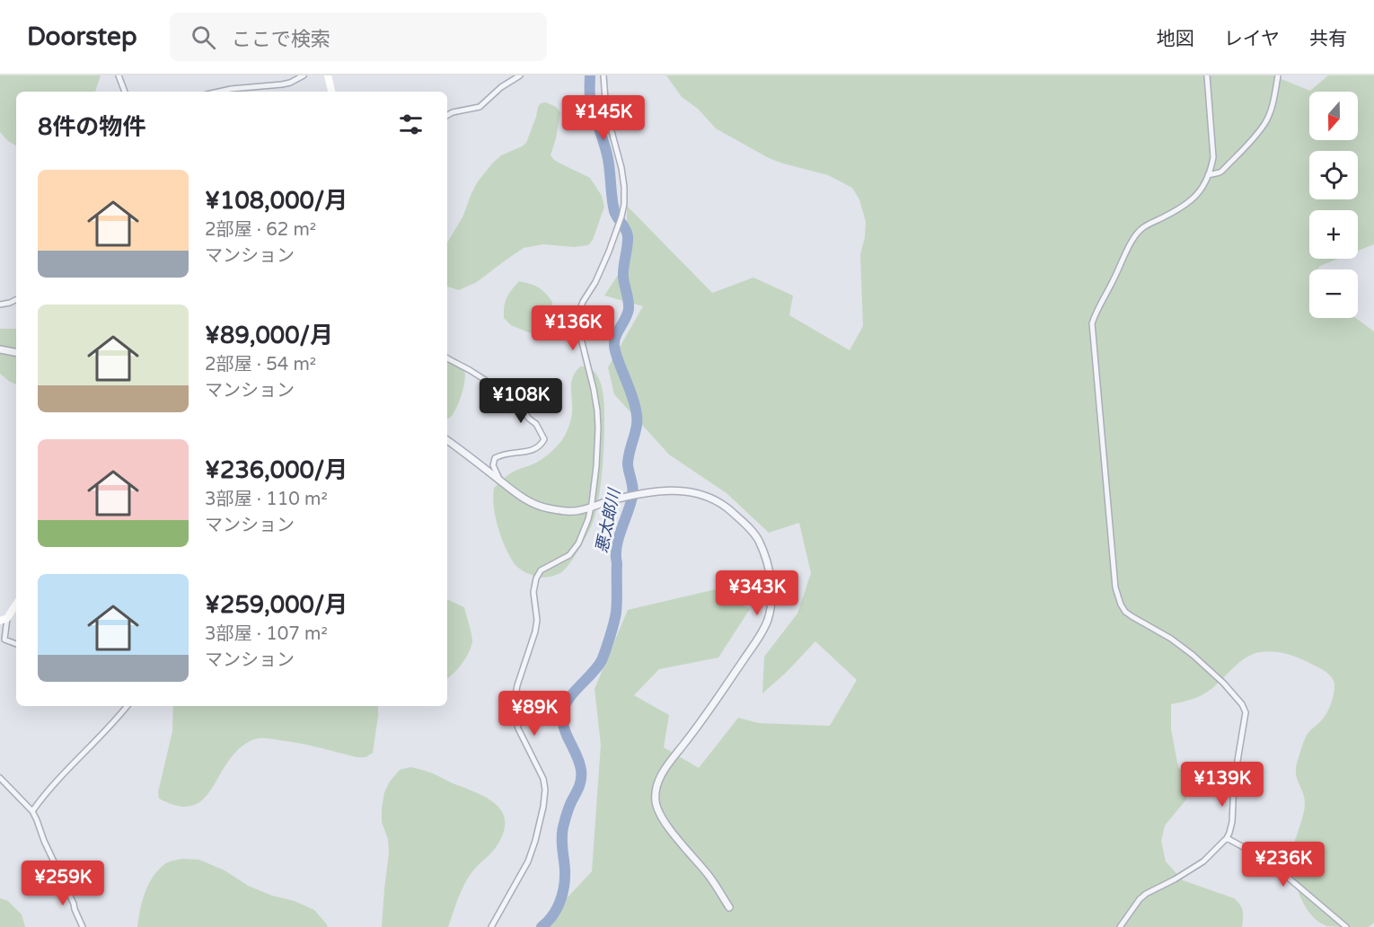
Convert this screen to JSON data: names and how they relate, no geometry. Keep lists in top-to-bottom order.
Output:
{
  "water": ["悪太郎川"],
  "north": "bottom",
  "page": {
    "header": "Doorstep",
    "search": "ここで検索",
    "nav": ["地図", "レイヤ", "共有"],
    "map_buttons": ["+", "−"],
    "heading": "8件の物件",
    "price": [
      "¥145K",
      "¥136K",
      "¥108K",
      "¥343K",
      "¥89K",
      "¥139K",
      "¥236K",
      "¥259K"
    ],
    "list": [
      {
        "name": "¥108,000/月",
        "note": "2部屋 · 62 m² · マンション"
      },
      {
        "name": "¥89,000/月",
        "note": "2部屋 · 54 m² · マンション"
      },
      {
        "name": "¥236,000/月",
        "note": "3部屋 · 110 m² · マンション"
      },
      {
        "name": "¥259,000/月",
        "note": "3部屋 · 107 m² · マンション"
      }
    ]
  }
}
